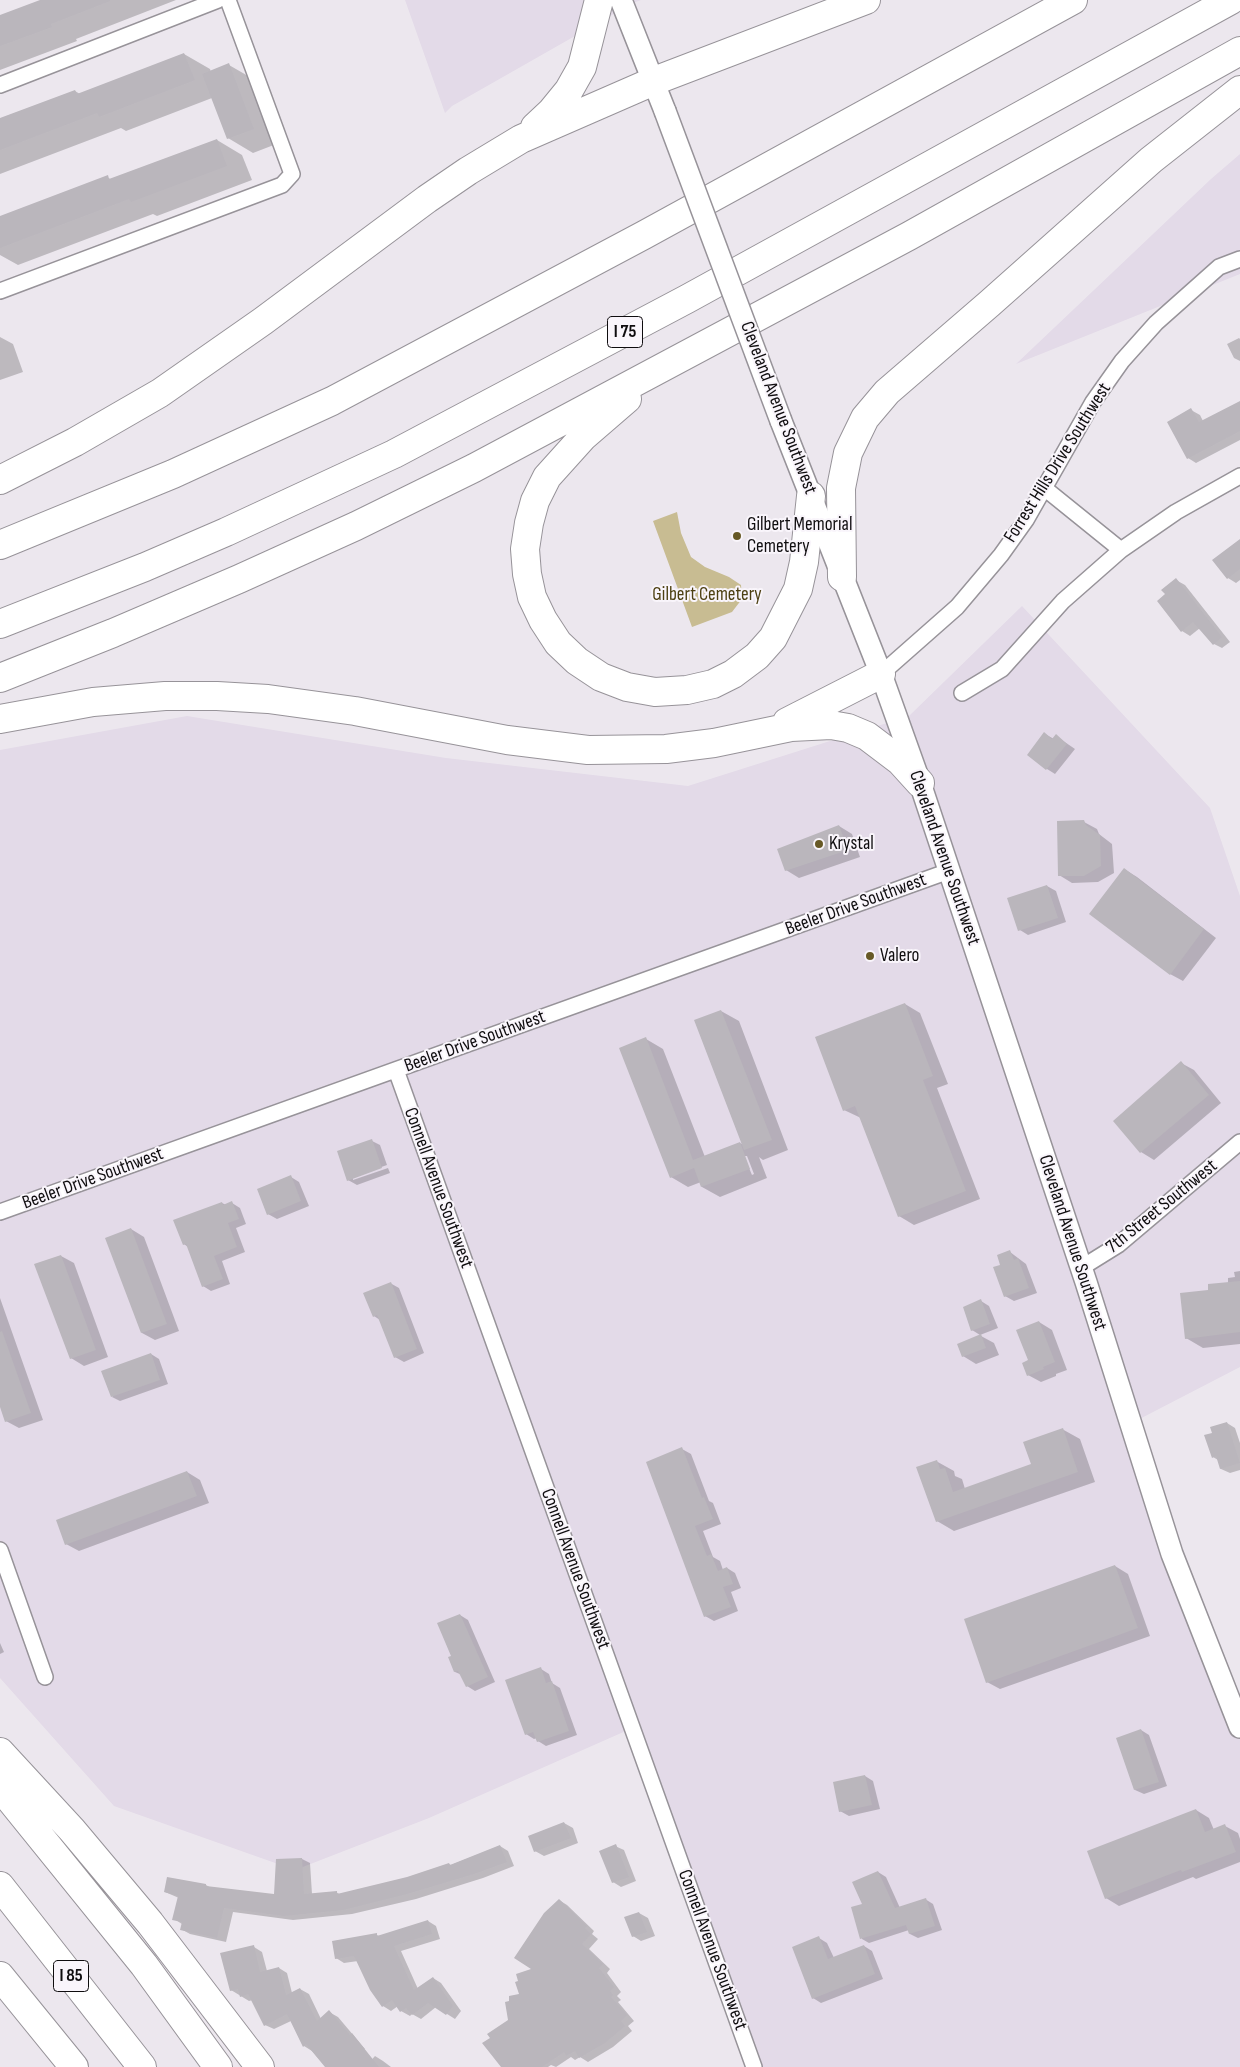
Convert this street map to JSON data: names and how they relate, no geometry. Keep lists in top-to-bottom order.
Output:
{
  "streets": {
    "highway": ["I 75", "I 85"],
    "main road": ["Cleveland Avenue Southwest"],
    "street": [
      "Forrest Hills Drive Southwest",
      "Beeler Drive Southwest",
      "Connell Avenue Southwest",
      "7th Street Southwest"
    ]
  },
  "crossings": [
    ["Cleveland Avenue Southwest", "Forrest Hills Drive Southwest"],
    ["Cleveland Avenue Southwest", "Beeler Drive Southwest"],
    ["Cleveland Avenue Southwest", "7th Street Southwest"],
    ["Beeler Drive Southwest", "Connell Avenue Southwest"]
  ],
  "parks": ["Gilbert Cemetery"],
  "places": ["Gilbert Memorial Cemetery", "Krystal", "Valero"]
}
